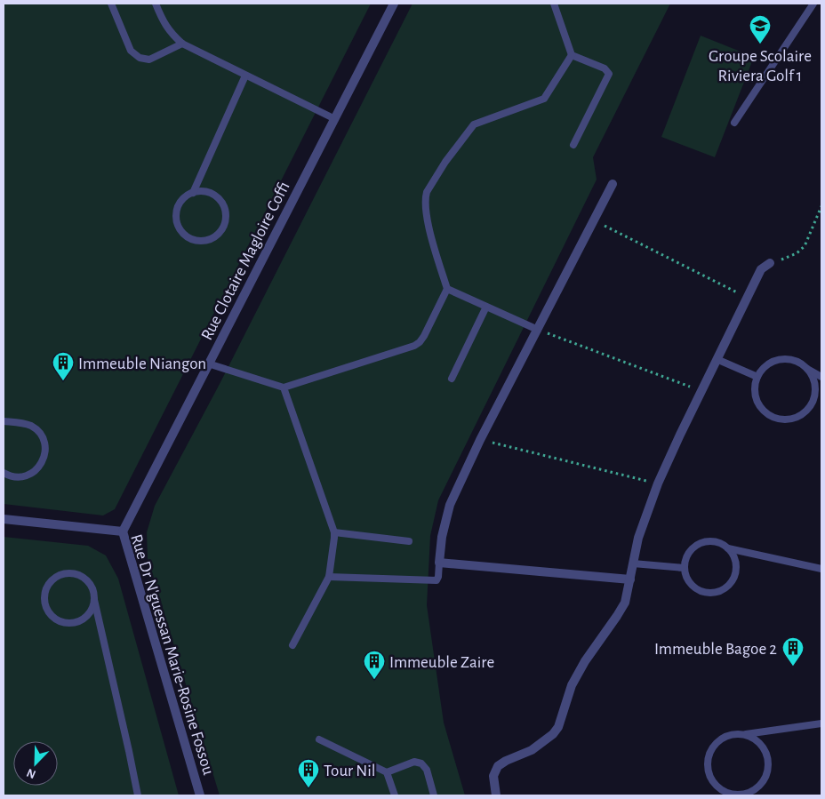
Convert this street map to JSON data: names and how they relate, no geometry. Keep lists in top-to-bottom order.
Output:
{
  "streets": {
    "street": ["Rue Clotaire Magloire Coffi", "Rue Dr N'guessan Marie-Rosine Fossou"]
  },
  "crossings": [
    ["Rue Clotaire Magloire Coffi", "Rue Dr N'guessan Marie-Rosine Fossou"]
  ],
  "places": {
    "school or university": ["Groupe Scolaire Riviera Golf 1"],
    "building": [
      "Immeuble Niangon",
      "Immeuble Bagoe 2",
      "Immeuble Zaire",
      "Tour Nil"
    ]
  },
  "north": "bottom left"
}
